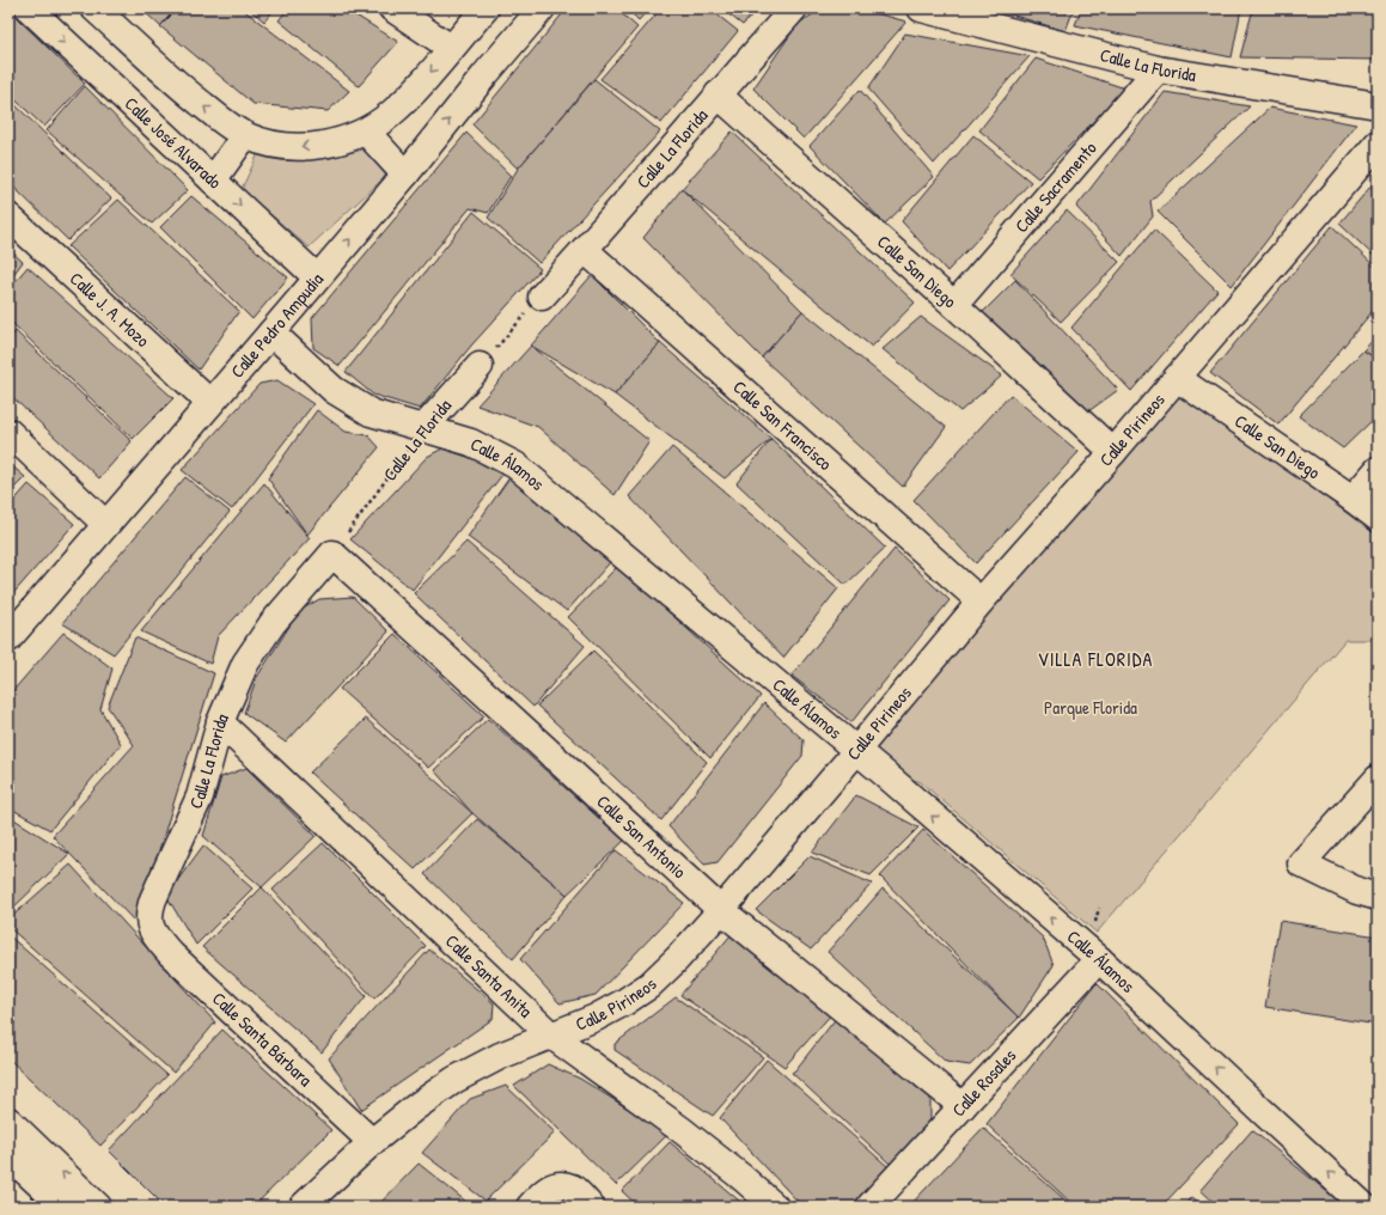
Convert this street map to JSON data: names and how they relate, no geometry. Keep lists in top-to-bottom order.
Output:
{
  "streets": {
    "street": [
      "Calle La Florida",
      "Calle José Alvarado",
      "Calle Sacramento",
      "Calle San Diego",
      "Calle J. A. Mozo",
      "Calle Pedro Ampudia",
      "Calle San Francisco",
      "Calle Pirineos",
      "Calle Álamos",
      "Calle San Antonio",
      "Calle Santa Anita",
      "Calle Santa Bárbara",
      "Calle Rosales"
    ]
  },
  "crossings": [
    ["Calle La Florida", "Calle Sacramento"],
    ["Calle La Florida", "Calle San Diego"],
    ["Calle La Florida", "Calle San Francisco"],
    ["Calle La Florida", "Calle Álamos"],
    ["Calle La Florida", "Calle San Antonio"],
    ["Calle La Florida", "Calle Santa Anita"],
    ["Calle La Florida", "Calle Santa Bárbara"],
    ["Calle José Alvarado", "Calle Pedro Ampudia"],
    ["Calle Sacramento", "Calle San Diego"],
    ["Calle San Diego", "Calle Pirineos"],
    ["Calle J. A. Mozo", "Calle Pedro Ampudia"],
    ["Calle Pedro Ampudia", "Calle Álamos"],
    ["Calle San Francisco", "Calle Pirineos"],
    ["Calle Pirineos", "Calle Álamos"],
    ["Calle Pirineos", "Calle San Antonio"],
    ["Calle Pirineos", "Calle Santa Anita"],
    ["Calle Pirineos", "Calle Santa Bárbara"],
    ["Calle Álamos", "Calle Rosales"],
    ["Calle San Antonio", "Calle Rosales"]
  ],
  "one_way": ["Calle Álamos"],
  "districts": ["VILLA FLORIDA"],
  "parks": ["Parque Florida"]
}
